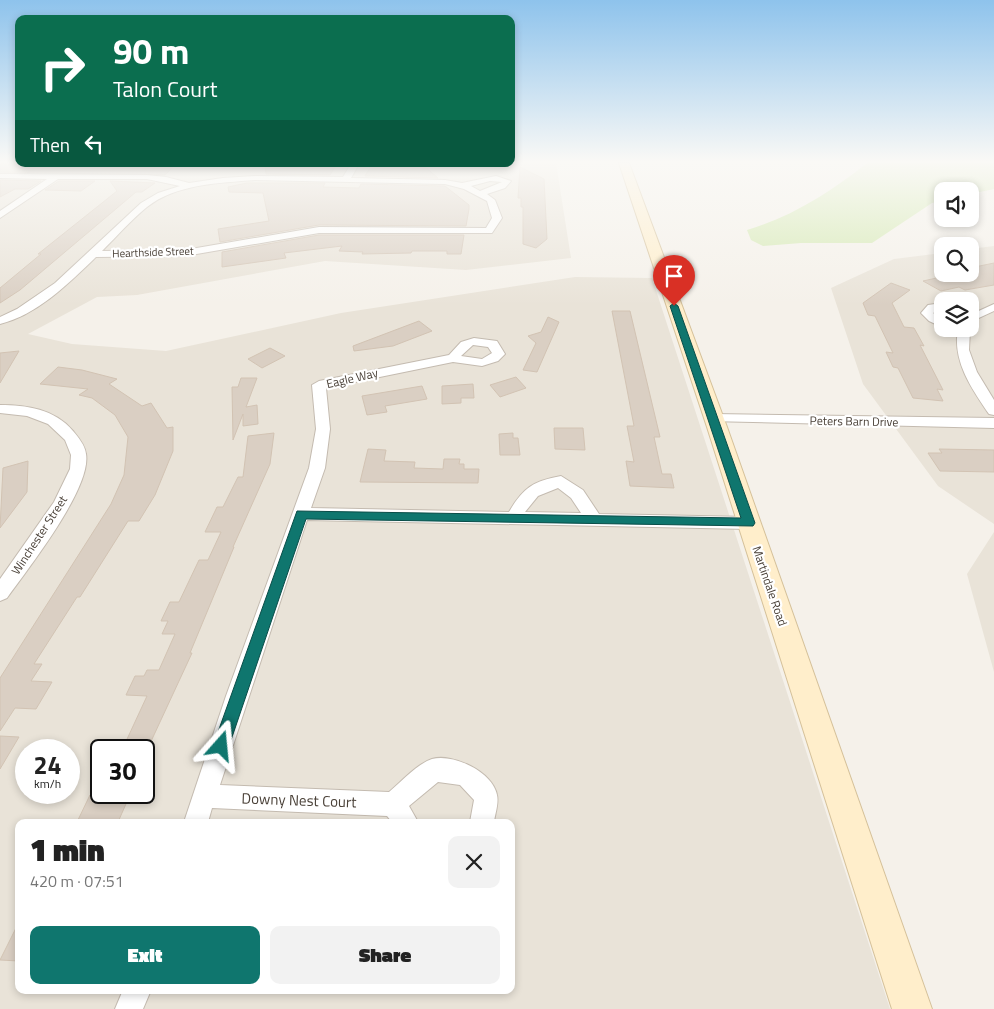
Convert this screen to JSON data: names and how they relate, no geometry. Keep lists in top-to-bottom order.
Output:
{
  "streets": {
    "street": [
      "Hearthside Street",
      "Eagle Way",
      "Peters Barn Drive",
      "Winchester Street",
      "Martindale Road",
      "Downy Nest Court"
    ]
  },
  "crossings": [
    ["Eagle Way", "Downy Nest Court"],
    ["Peters Barn Drive", "Martindale Road"]
  ],
  "page": {
    "turn": ["90 m", "Talon Court"],
    "then": "Then",
    "speed": "24 km/h",
    "limit": "30",
    "heading": ["1 min", "420 m · 07:51"],
    "buttons": ["Exit", "Share"]
  }
}
